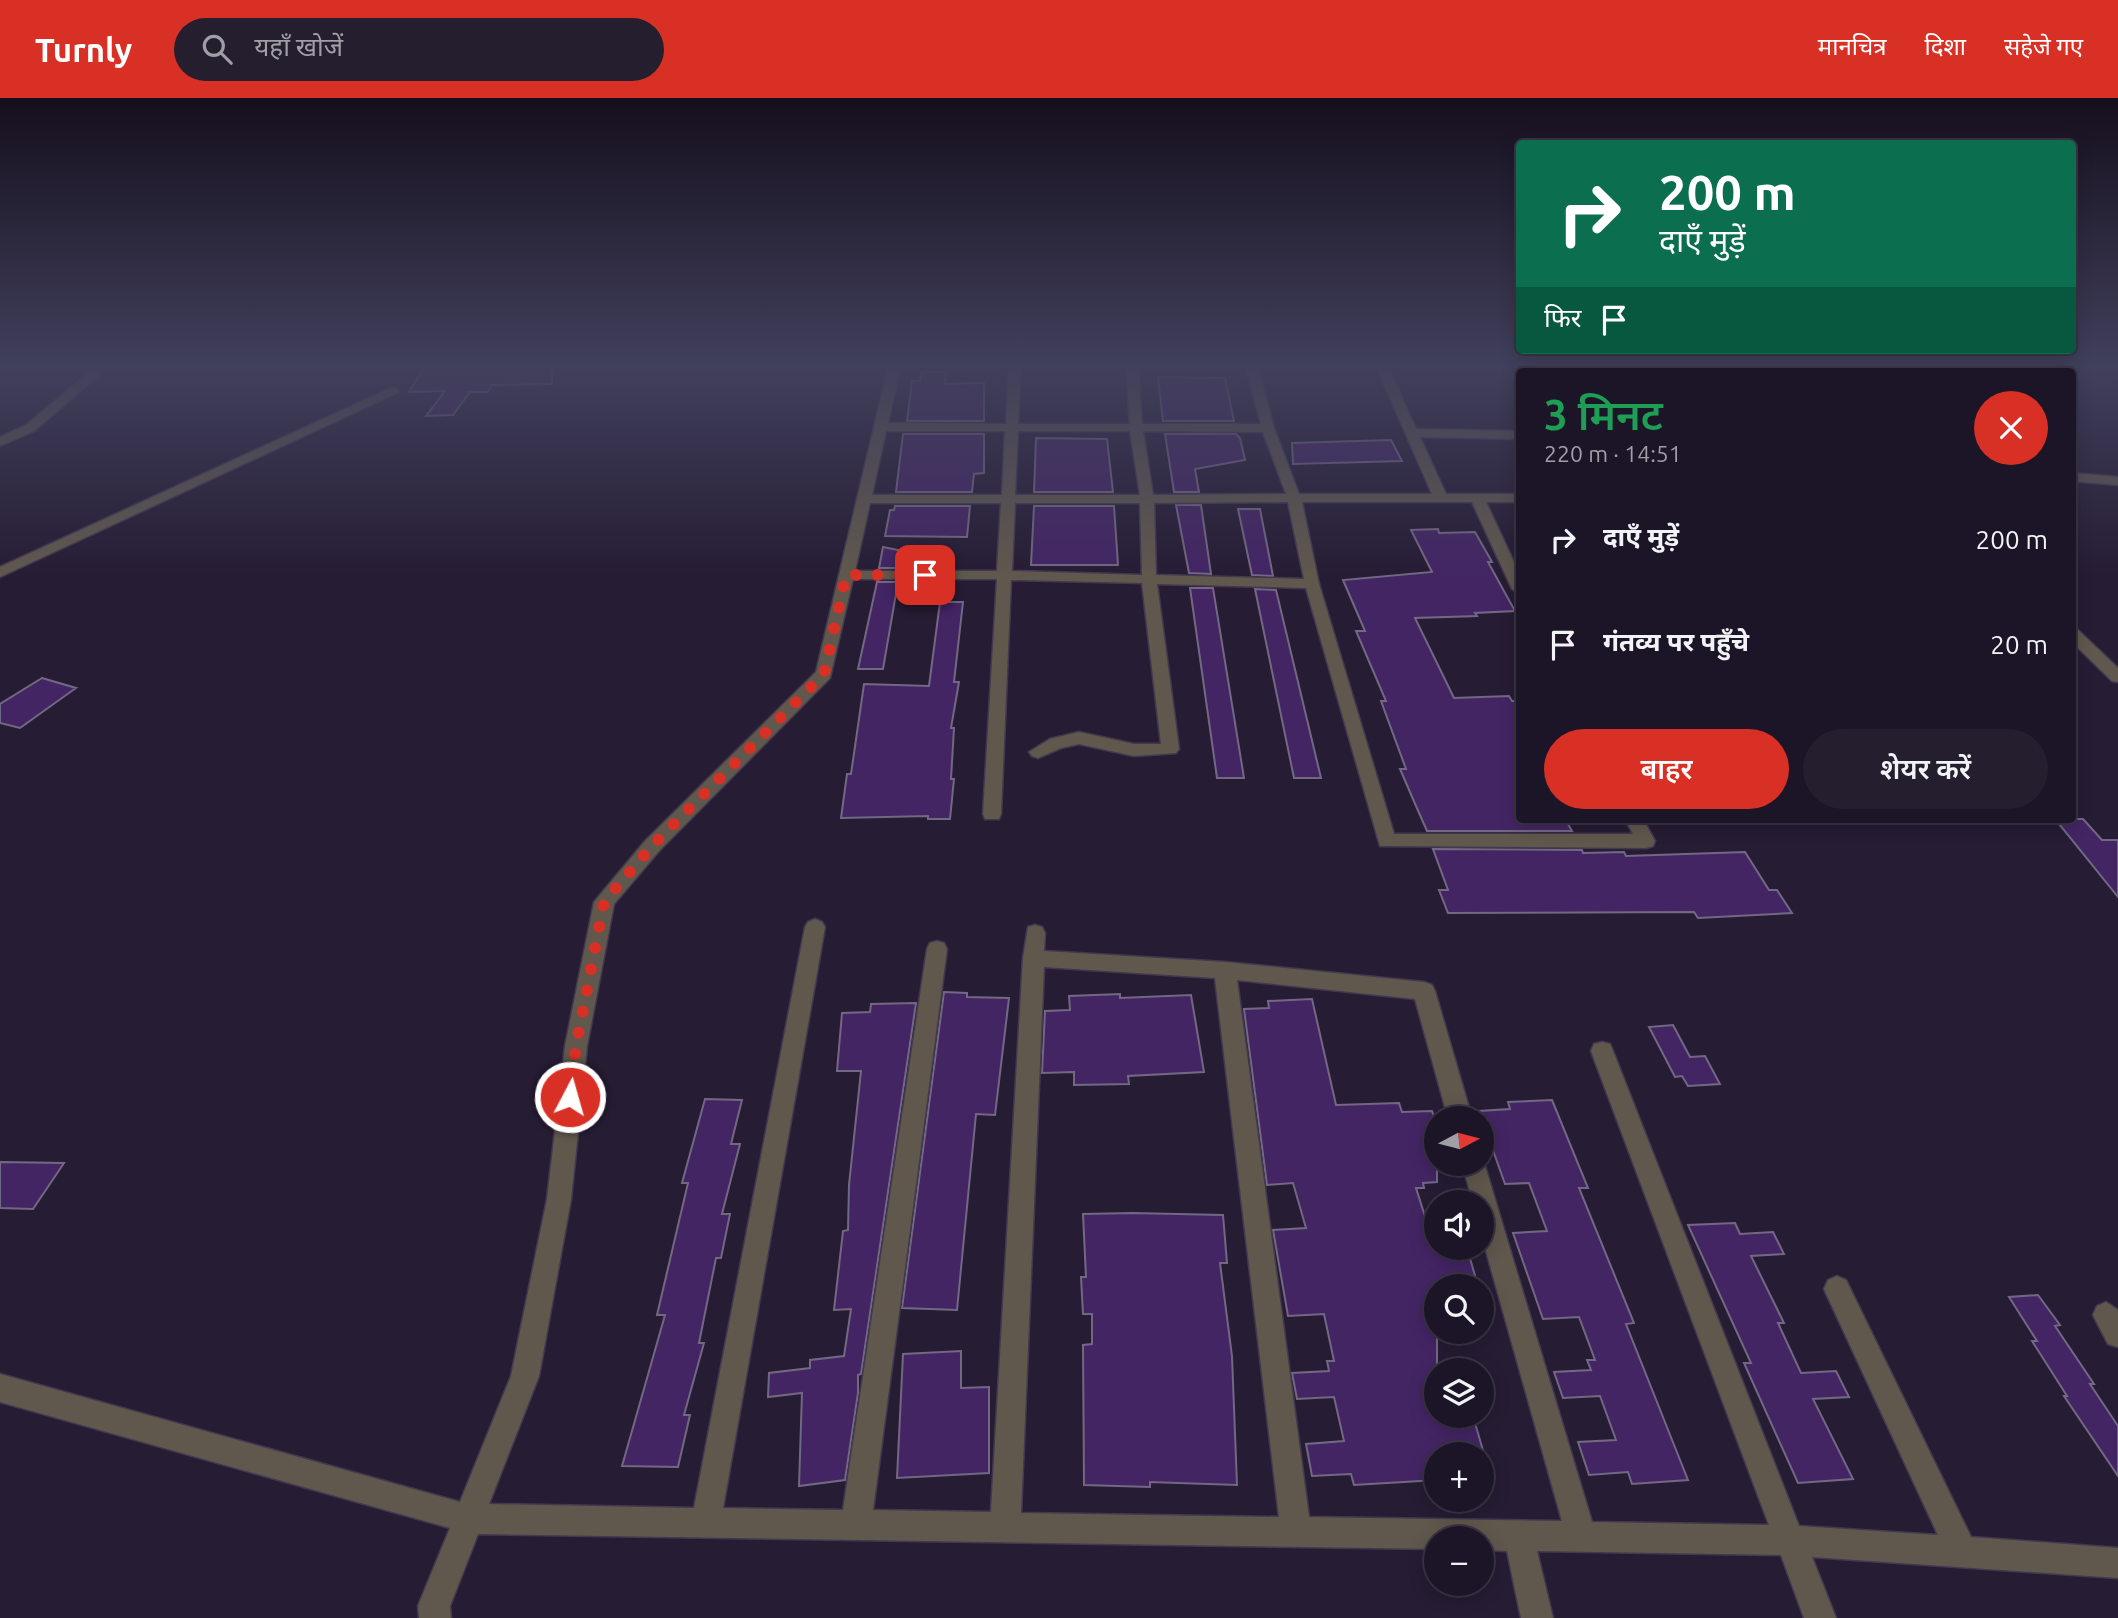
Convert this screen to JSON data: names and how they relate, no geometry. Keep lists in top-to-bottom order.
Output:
{
  "north": "right",
  "page": {
    "header": "Turnly",
    "search": "यहाँ खोजें",
    "nav": ["मानचित्र", "दिशा", "सहेजे गए"],
    "turn": ["200 m", "दाएँ मुड़ें"],
    "then": "फिर",
    "heading": ["3 मिनट", "220 m · 14:51"],
    "list": [
      {
        "name": "दाएँ मुड़ें",
        "value": "200 m"
      },
      {
        "name": "गंतव्य पर पहुँचे",
        "value": "20 m"
      }
    ],
    "buttons": ["बाहर", "शेयर करें"],
    "map_buttons": ["+", "−"]
  }
}
